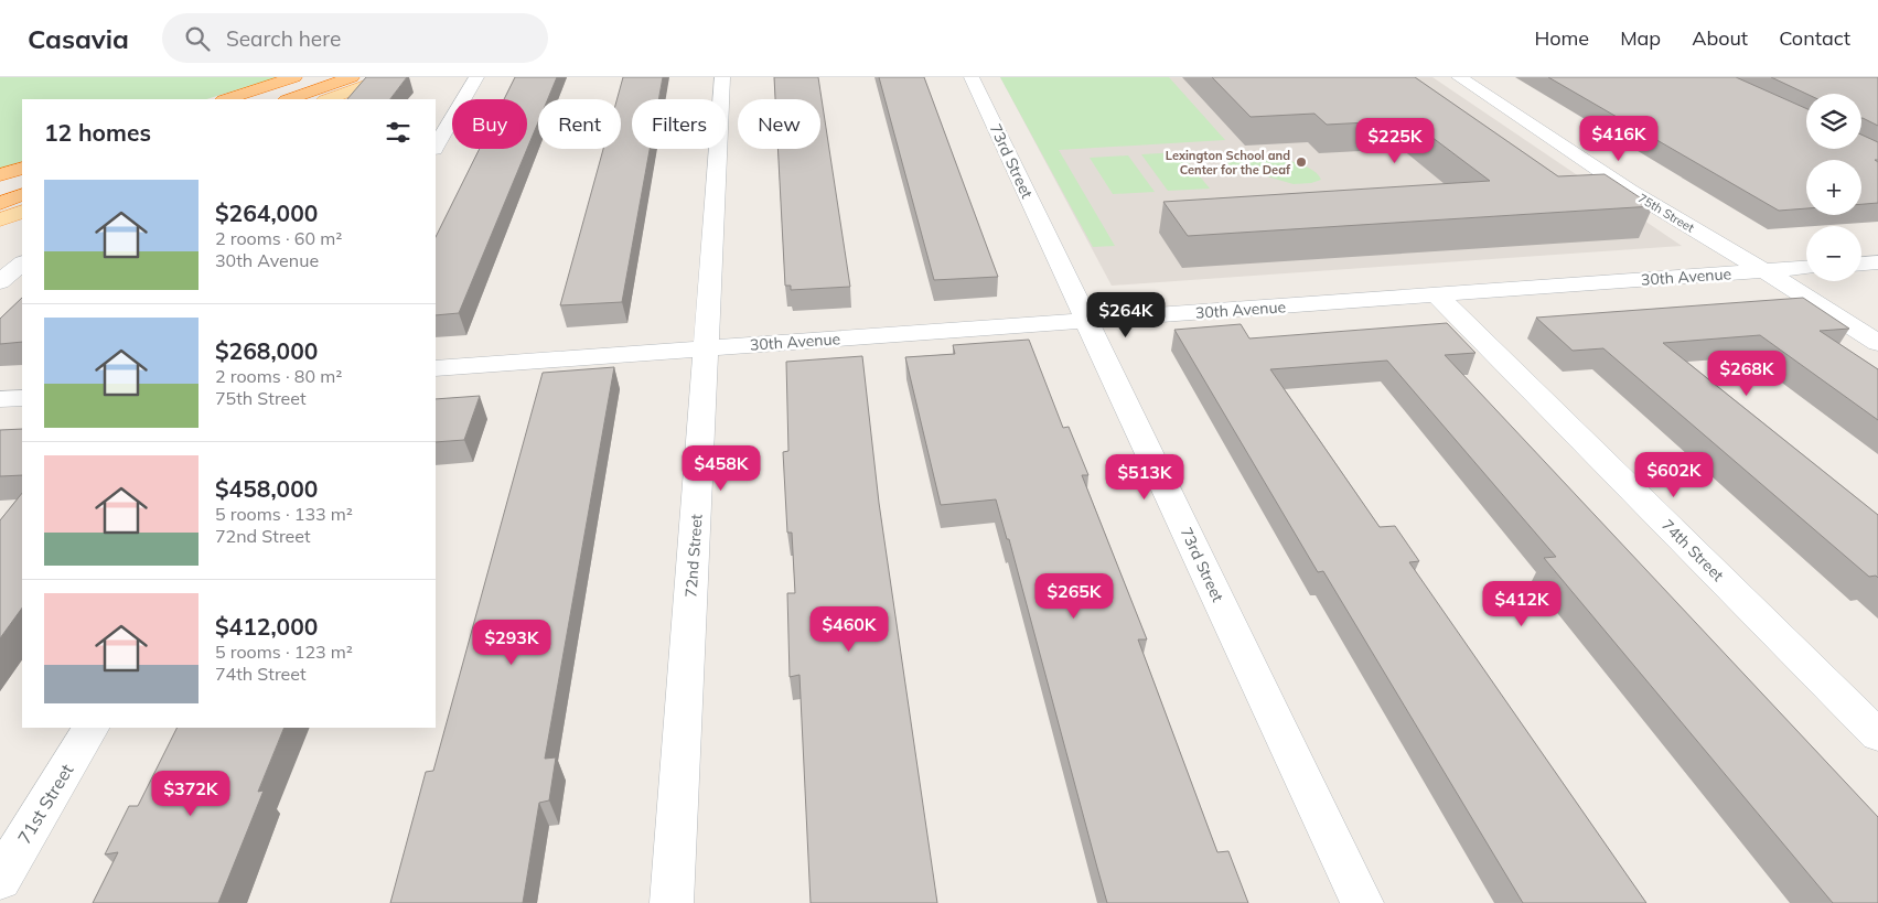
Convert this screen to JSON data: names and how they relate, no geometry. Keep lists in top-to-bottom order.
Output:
{
  "streets": {
    "street": [
      "73rd Street",
      "75th Street",
      "30th Avenue",
      "74th Street",
      "72nd Street",
      "71st Street"
    ]
  },
  "crossings": [
    ["73rd Street", "30th Avenue"],
    ["75th Street", "30th Avenue"],
    ["30th Avenue", "74th Street"],
    ["30th Avenue", "72nd Street"]
  ],
  "places": ["Lexington School and Center for the Deaf"],
  "page": {
    "header": "Casavia",
    "search": "Search here",
    "nav": [
      "Home",
      "Map",
      "About",
      "Contact"
    ],
    "map_buttons": ["+", "−"],
    "chip": [
      "Buy",
      "Rent",
      "Filters",
      "New"
    ],
    "heading": "12 homes",
    "price": [
      "$416K",
      "$225K",
      "$264K",
      "$268K",
      "$458K",
      "$602K",
      "$513K",
      "$265K",
      "$412K",
      "$460K",
      "$293K",
      "$372K"
    ],
    "list": [
      {
        "name": "$264,000",
        "note": "2 rooms · 60 m² · 30th Avenue"
      },
      {
        "name": "$268,000",
        "note": "2 rooms · 80 m² · 75th Street"
      },
      {
        "name": "$458,000",
        "note": "5 rooms · 133 m² · 72nd Street"
      },
      {
        "name": "$412,000",
        "note": "5 rooms · 123 m² · 74th Street"
      }
    ]
  }
}
